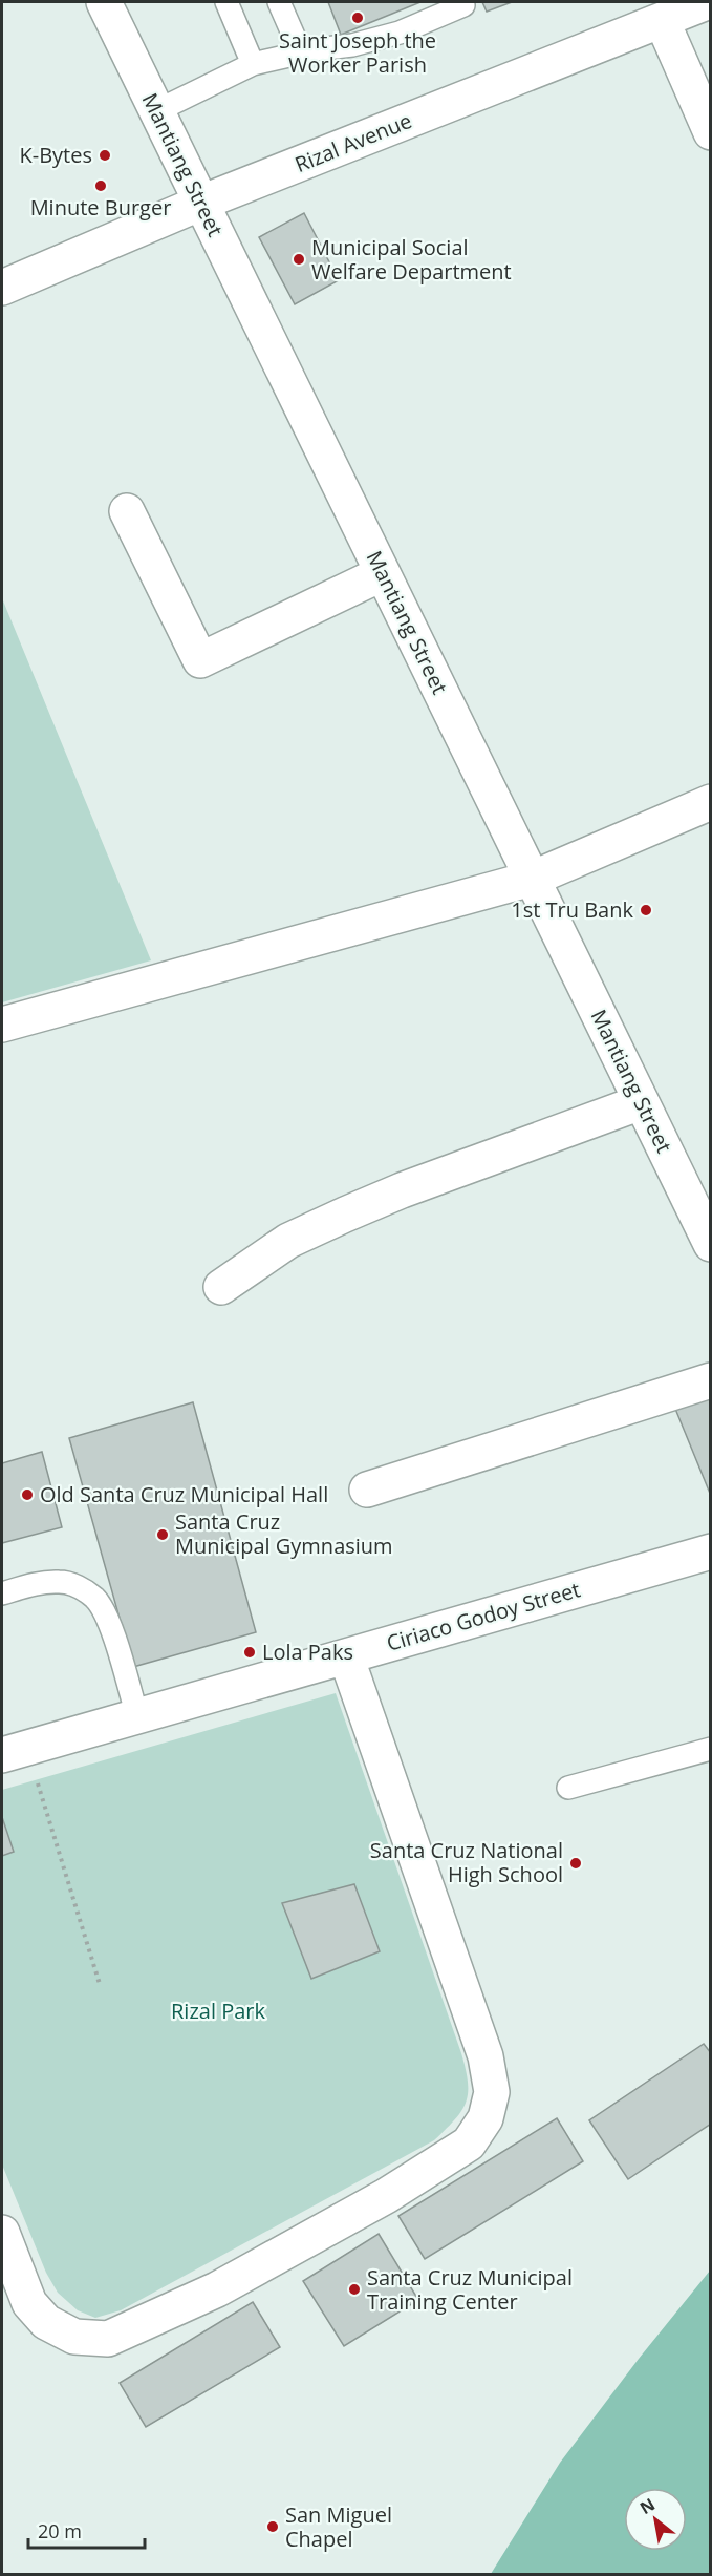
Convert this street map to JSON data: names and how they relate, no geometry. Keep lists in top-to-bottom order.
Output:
{
  "streets": {
    "street": ["Rizal Avenue", "Mantiang Street", "Ciriaco Godoy Street"]
  },
  "crossings": [
    ["Rizal Avenue", "Mantiang Street"]
  ],
  "parks": ["Rizal Park"],
  "places": [
    "Saint Joseph the Worker Parish",
    "K-Bytes",
    "Minute Burger",
    "Municipal Social Welfare Department",
    "1st Tru Bank",
    "Old Santa Cruz Municipal Hall",
    "Santa Cruz Municipal Gymnasium",
    "Lola Paks",
    "Santa Cruz National High School",
    "Santa Cruz Municipal Training Center",
    "San Miguel Chapel"
  ],
  "scale_bar": "20 m",
  "north": "top left"
}
